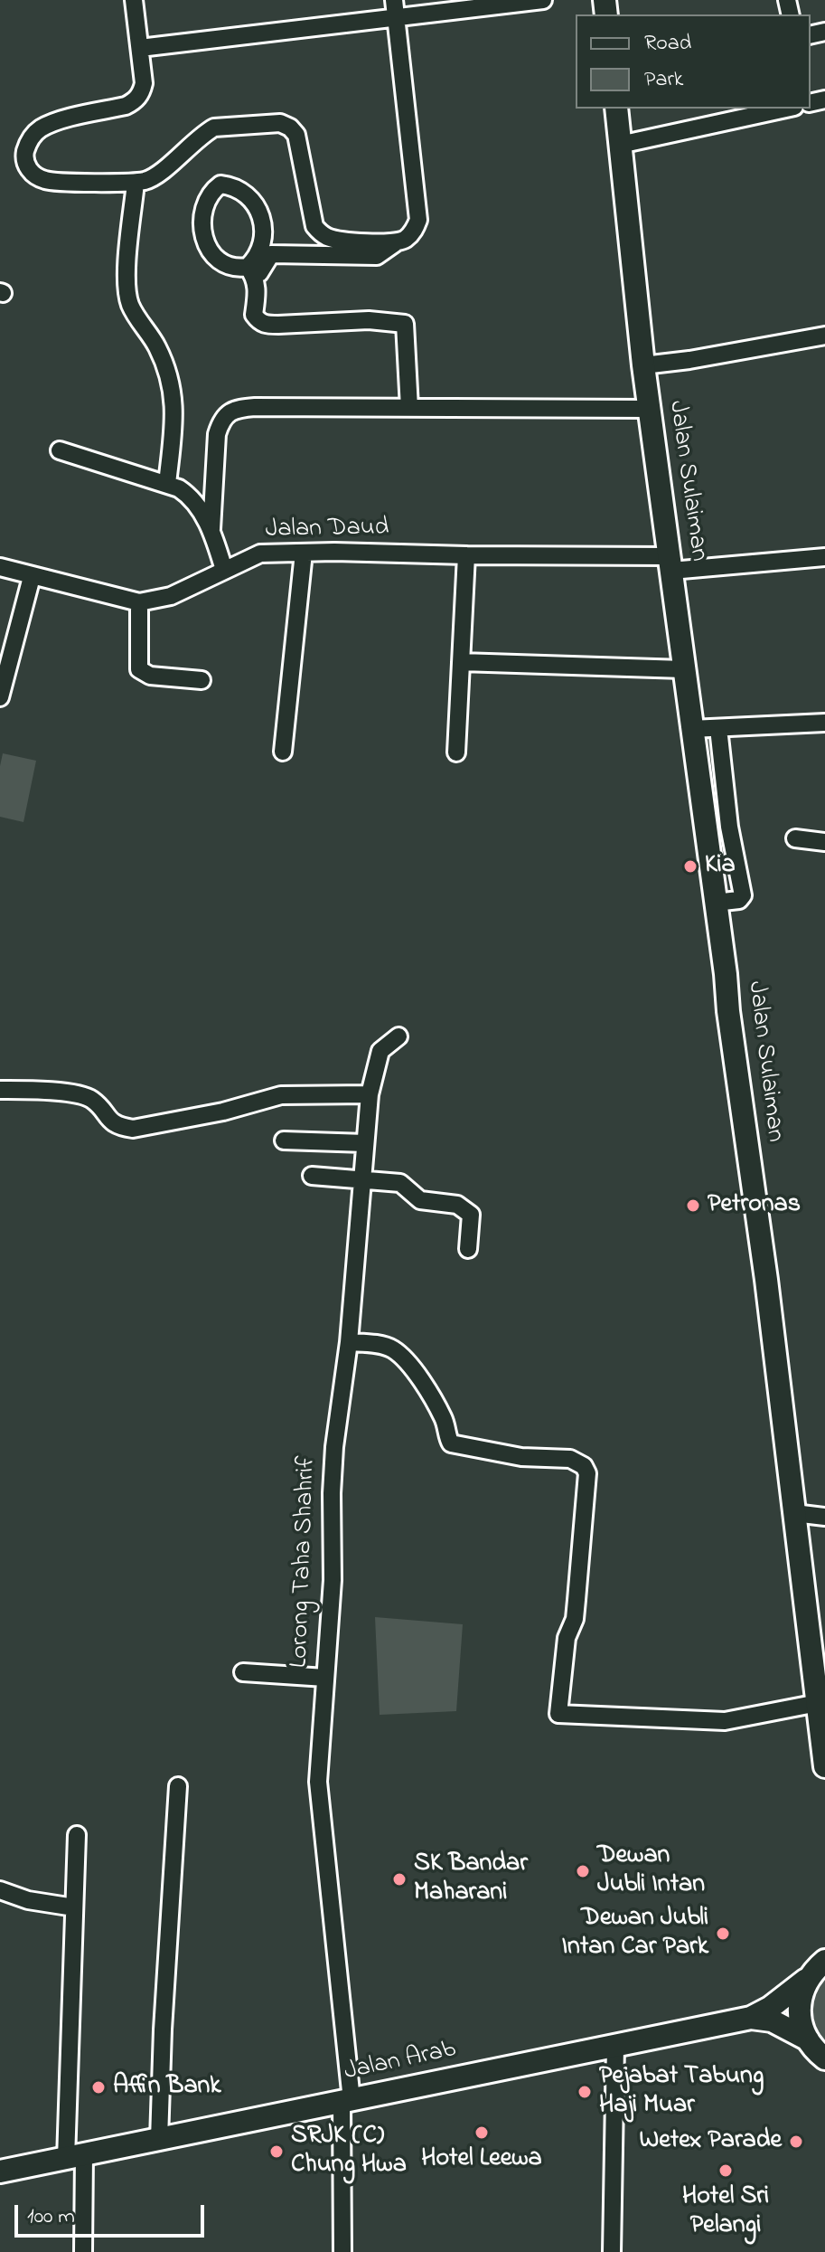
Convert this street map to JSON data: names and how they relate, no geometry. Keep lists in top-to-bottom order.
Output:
{
  "streets": {
    "main road": ["Jalan Sulaiman", "Jalan Arab"],
    "street": ["Jalan Daud", "Lorong Taha Shahrif"]
  },
  "crossings": [
    ["Jalan Sulaiman", "Jalan Daud"],
    ["Lorong Taha Shahrif", "Jalan Arab"]
  ],
  "places": [
    "Kia",
    "Petronas",
    "Dewan Jubli Intan",
    "SK Bandar Maharani",
    "Dewan Jubli Intan Car Park",
    "Affin Bank",
    "Pejabat Tabung Haji Muar",
    "Hotel Leewa",
    "Wetex Parade",
    "SRJK (C) Chung Hwa",
    "Hotel Sri Pelangi"
  ],
  "legend": ["Road", "Park"],
  "scale_bar": "100 m"
}
